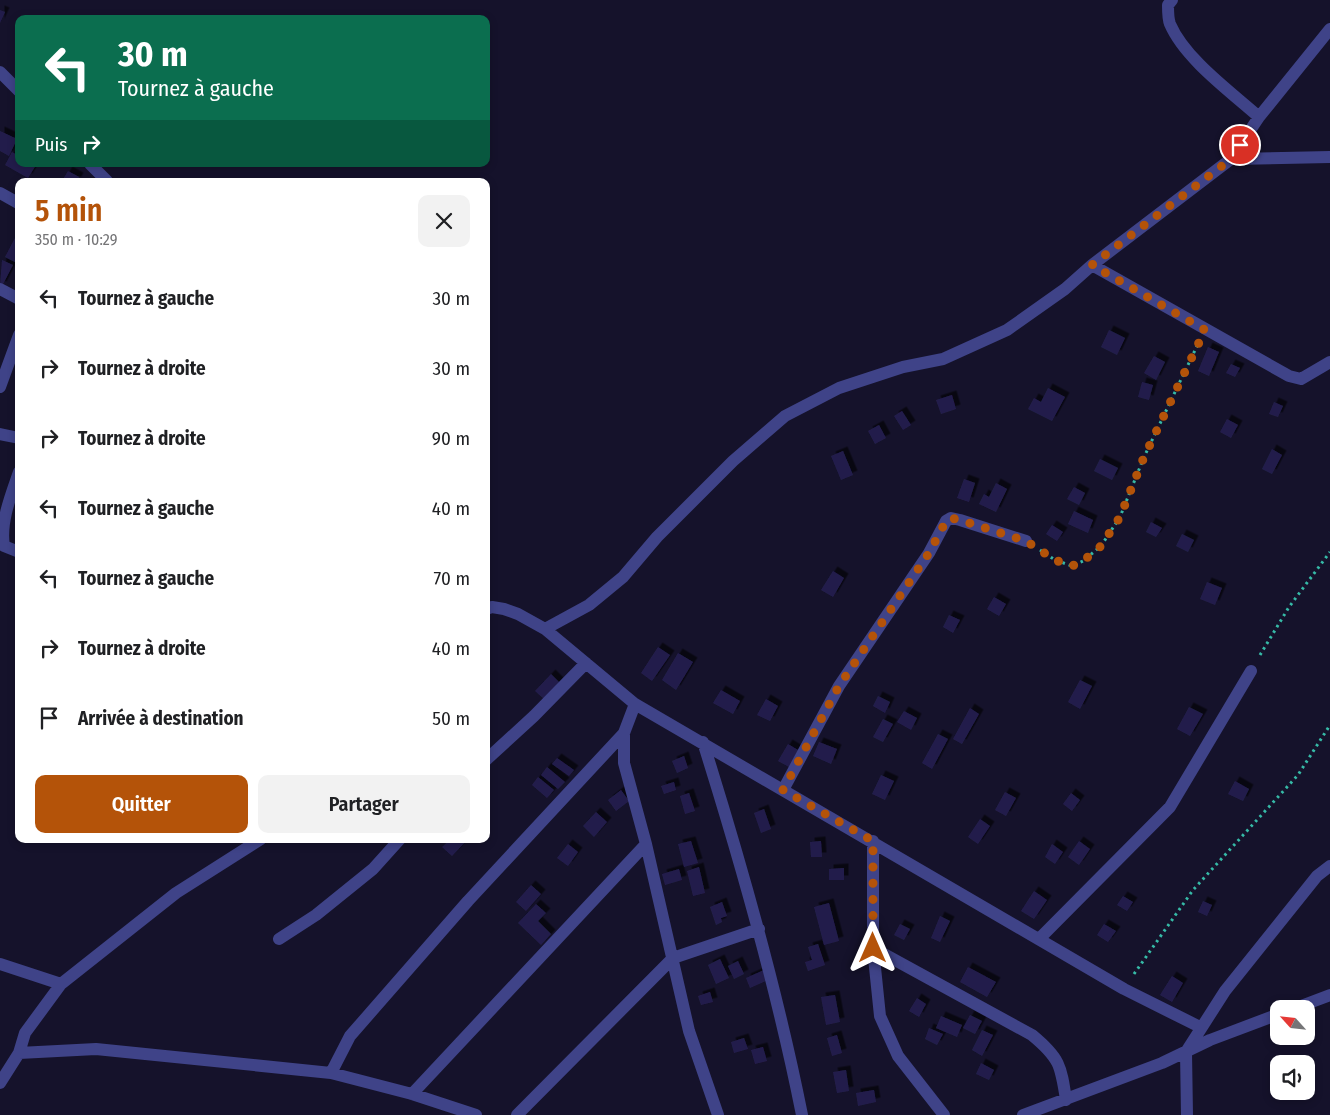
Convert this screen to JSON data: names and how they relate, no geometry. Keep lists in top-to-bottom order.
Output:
{
  "north": "top left",
  "page": {
    "turn": ["30 m", "Tournez à gauche"],
    "then": "Puis",
    "heading": ["5 min", "350 m · 10:29"],
    "list": [
      {
        "name": "Tournez à gauche",
        "value": "30 m"
      },
      {
        "name": "Tournez à droite",
        "value": "30 m"
      },
      {
        "name": "Tournez à droite",
        "value": "90 m"
      },
      {
        "name": "Tournez à gauche",
        "value": "40 m"
      },
      {
        "name": "Tournez à gauche",
        "value": "70 m"
      },
      {
        "name": "Tournez à droite",
        "value": "40 m"
      },
      {
        "name": "Arrivée à destination",
        "value": "50 m"
      }
    ],
    "buttons": ["Quitter", "Partager"]
  }
}
